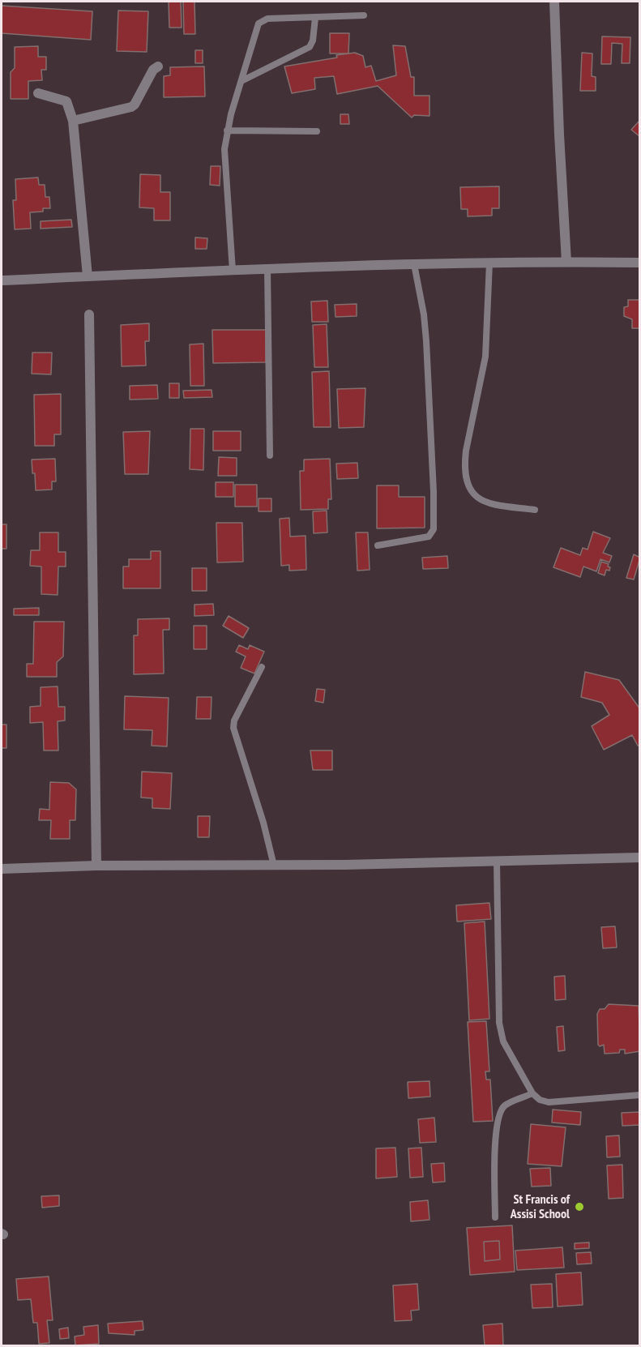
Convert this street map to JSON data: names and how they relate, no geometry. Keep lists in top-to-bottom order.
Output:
{
  "places": ["St Francis of Assisi School"]
}
